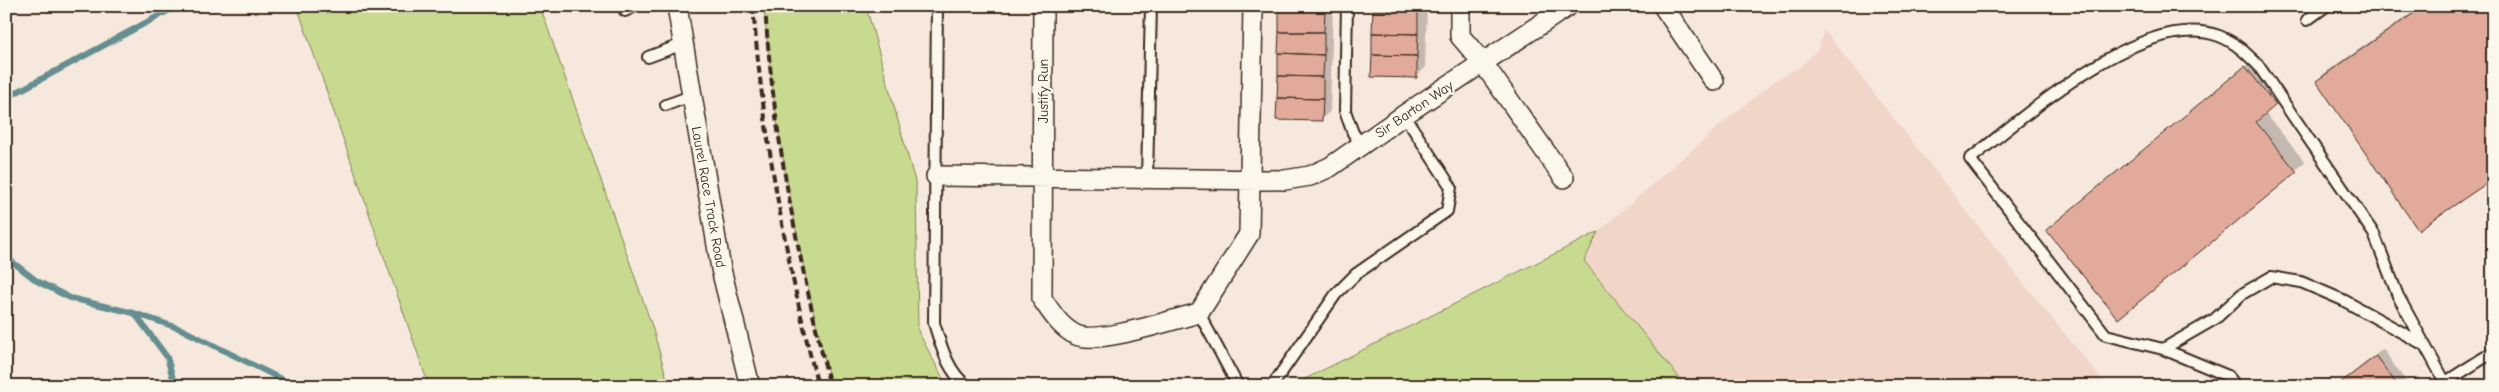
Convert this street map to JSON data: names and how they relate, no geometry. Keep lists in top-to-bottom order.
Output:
{
  "streets": {
    "street": ["Justify Run", "Sir Barton Way", "Laurel Race Track Road"]
  },
  "crossings": [
    ["Justify Run", "Sir Barton Way"]
  ]
}
